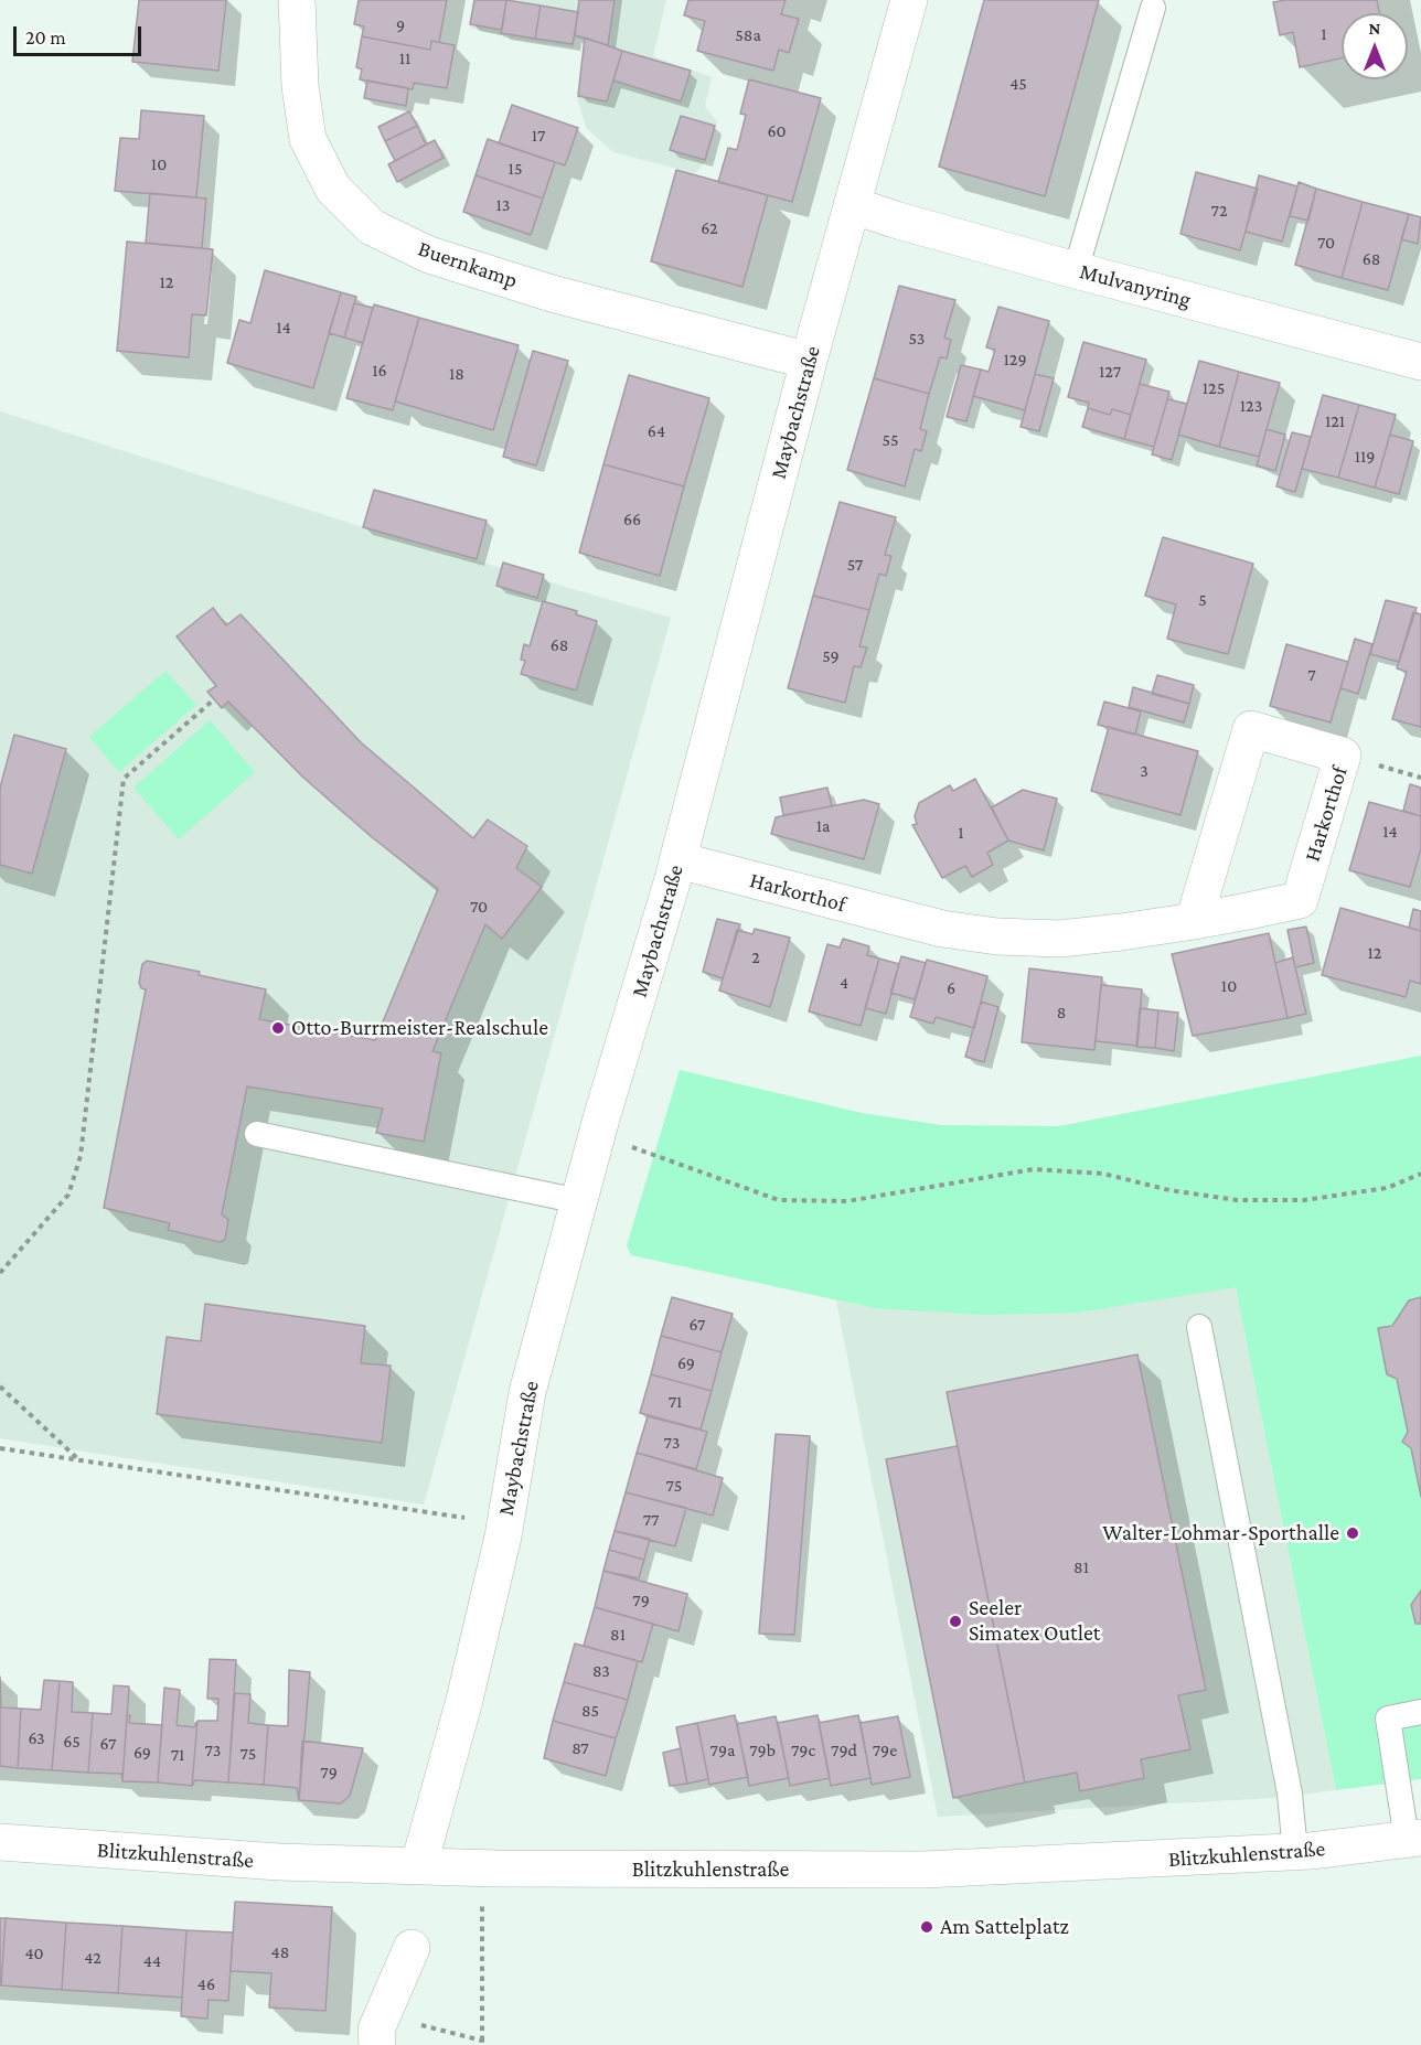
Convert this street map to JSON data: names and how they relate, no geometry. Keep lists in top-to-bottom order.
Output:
{
  "streets": {
    "street": [
      "Buernkamp",
      "Mulvanyring",
      "Maybachstraße",
      "Harkorthof",
      "Blitzkuhlenstraße"
    ]
  },
  "crossings": [
    ["Buernkamp", "Maybachstraße"],
    ["Mulvanyring", "Maybachstraße"],
    ["Maybachstraße", "Harkorthof"],
    ["Maybachstraße", "Blitzkuhlenstraße"]
  ],
  "places": [
    "Otto-Burrmeister-Realschule",
    "Walter-Lohmar-Sporthalle",
    "Seeler Simatex Outlet",
    "Am Sattelplatz"
  ],
  "house_numbers": [
    "9",
    "1",
    "58a",
    "11",
    "45",
    "60",
    "17",
    "10",
    "15",
    "13",
    "72",
    "62",
    "70",
    "68",
    "12",
    "14",
    "53",
    "129",
    "16",
    "127",
    "18",
    "125",
    "123",
    "121",
    "64",
    "55",
    "119",
    "66",
    "57",
    "5",
    "68",
    "59",
    "7",
    "3",
    "1a",
    "14",
    "1",
    "70",
    "12",
    "2",
    "4",
    "10",
    "6",
    "8",
    "67",
    "69",
    "71",
    "73",
    "75",
    "77",
    "81",
    "79",
    "81",
    "83",
    "85",
    "63",
    "65",
    "67",
    "87",
    "73",
    "79a",
    "79b",
    "79c",
    "79d",
    "79e",
    "69",
    "75",
    "71",
    "79",
    "48",
    "40",
    "42",
    "44",
    "46"
  ],
  "scale_bar": "20 m",
  "north": "top"
}
